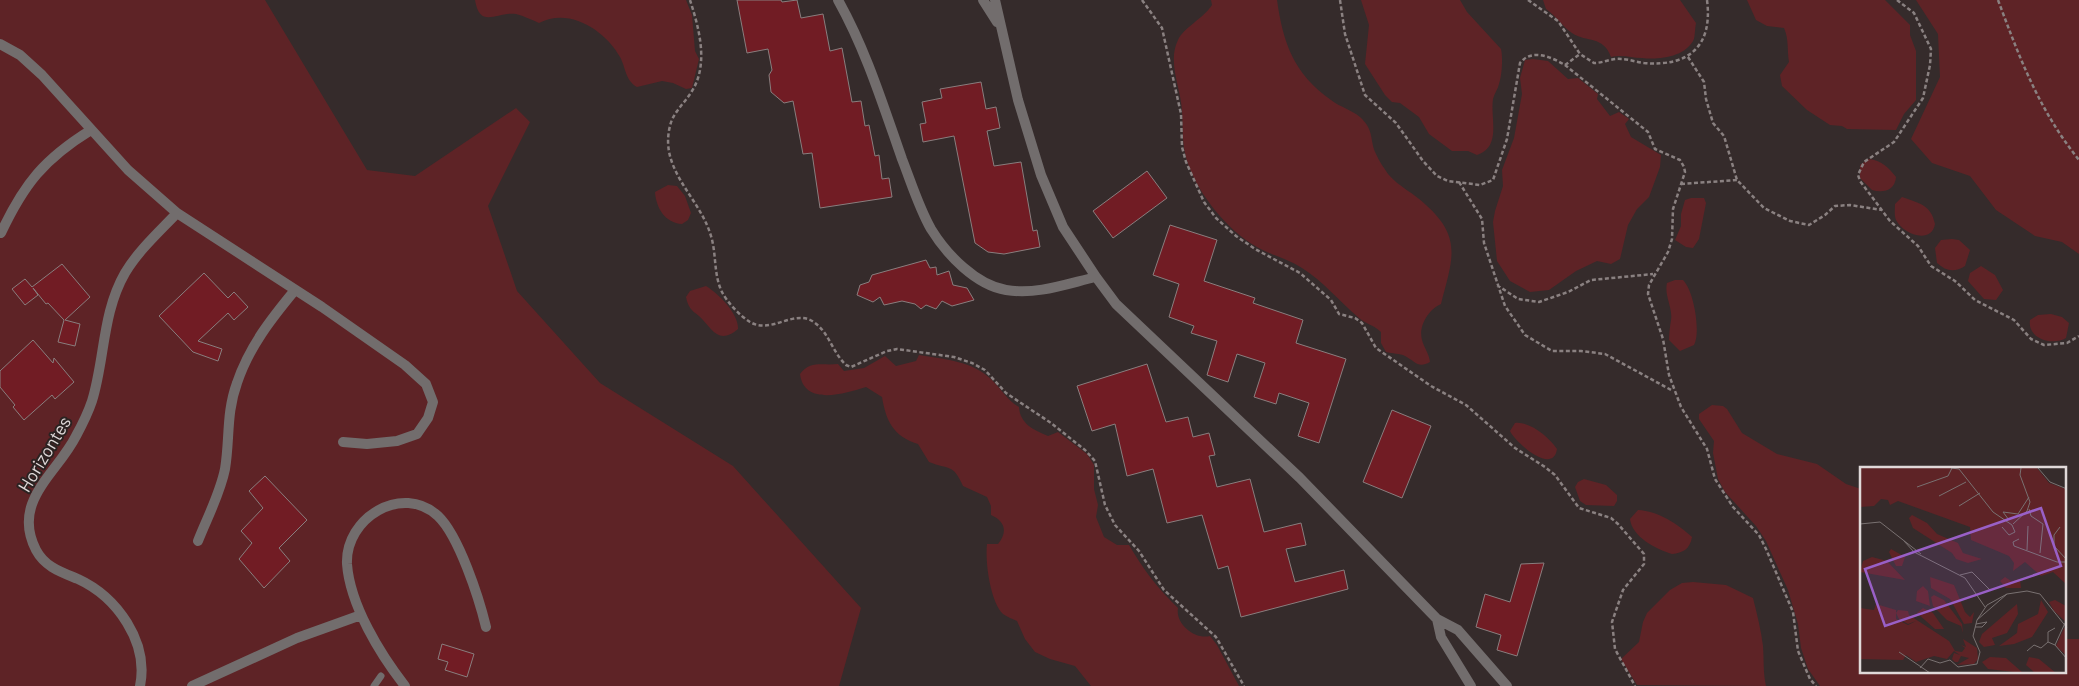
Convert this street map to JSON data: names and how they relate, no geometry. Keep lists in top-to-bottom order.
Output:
{
  "streets": {
    "street": ["Horizontes"]
  }
}
